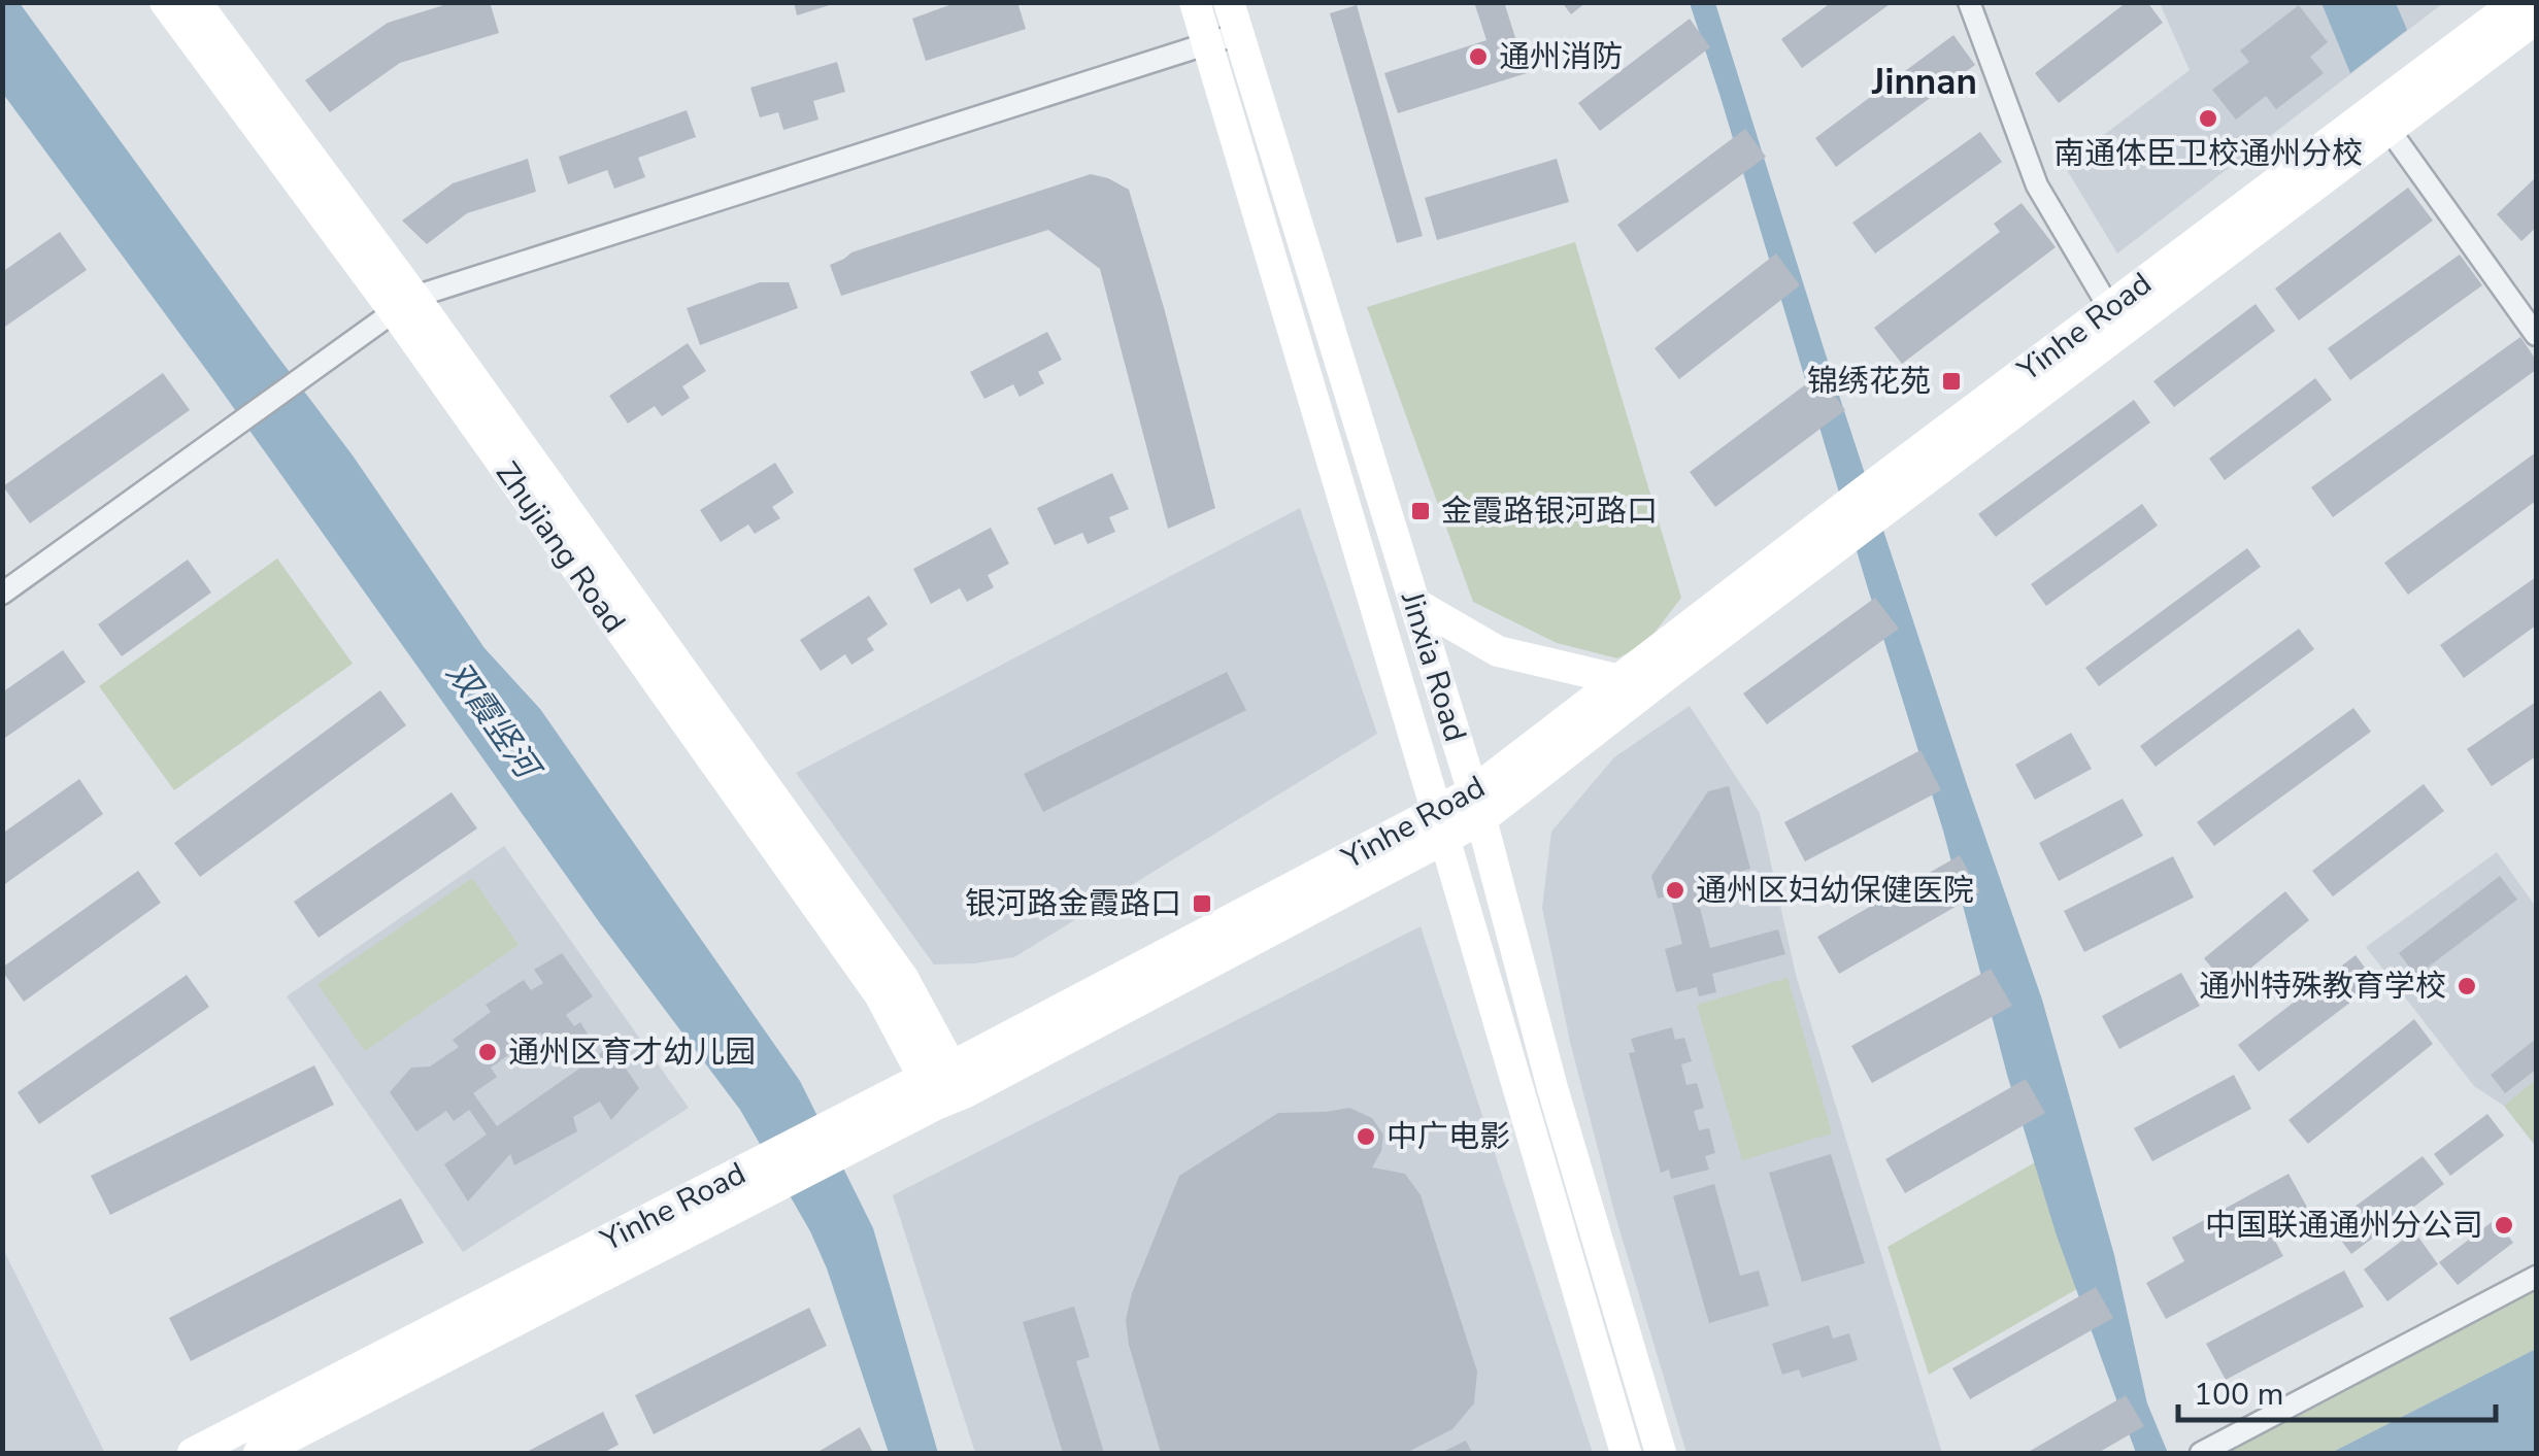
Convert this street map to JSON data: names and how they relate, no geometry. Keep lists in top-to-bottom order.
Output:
{
  "streets": {
    "main road": ["Yinhe Road", "Zhujiang Road", "Jinxia Road"]
  },
  "crossings": [
    ["Yinhe Road", "Zhujiang Road"],
    ["Yinhe Road", "Jinxia Road"]
  ],
  "districts": ["Jinnan"],
  "water": ["双霞竖河"],
  "places": {
    "other": [
      "通州消防",
      "南通体臣卫校通州分校",
      "通州区妇幼保健医院",
      "通州特殊教育学校",
      "通州区育才幼儿园",
      "中广电影",
      "中国联通通州分公司"
    ],
    "transit": ["锦绣花苑", "金霞路银河路口", "银河路金霞路口"]
  },
  "scale_bar": "100 m"
}
